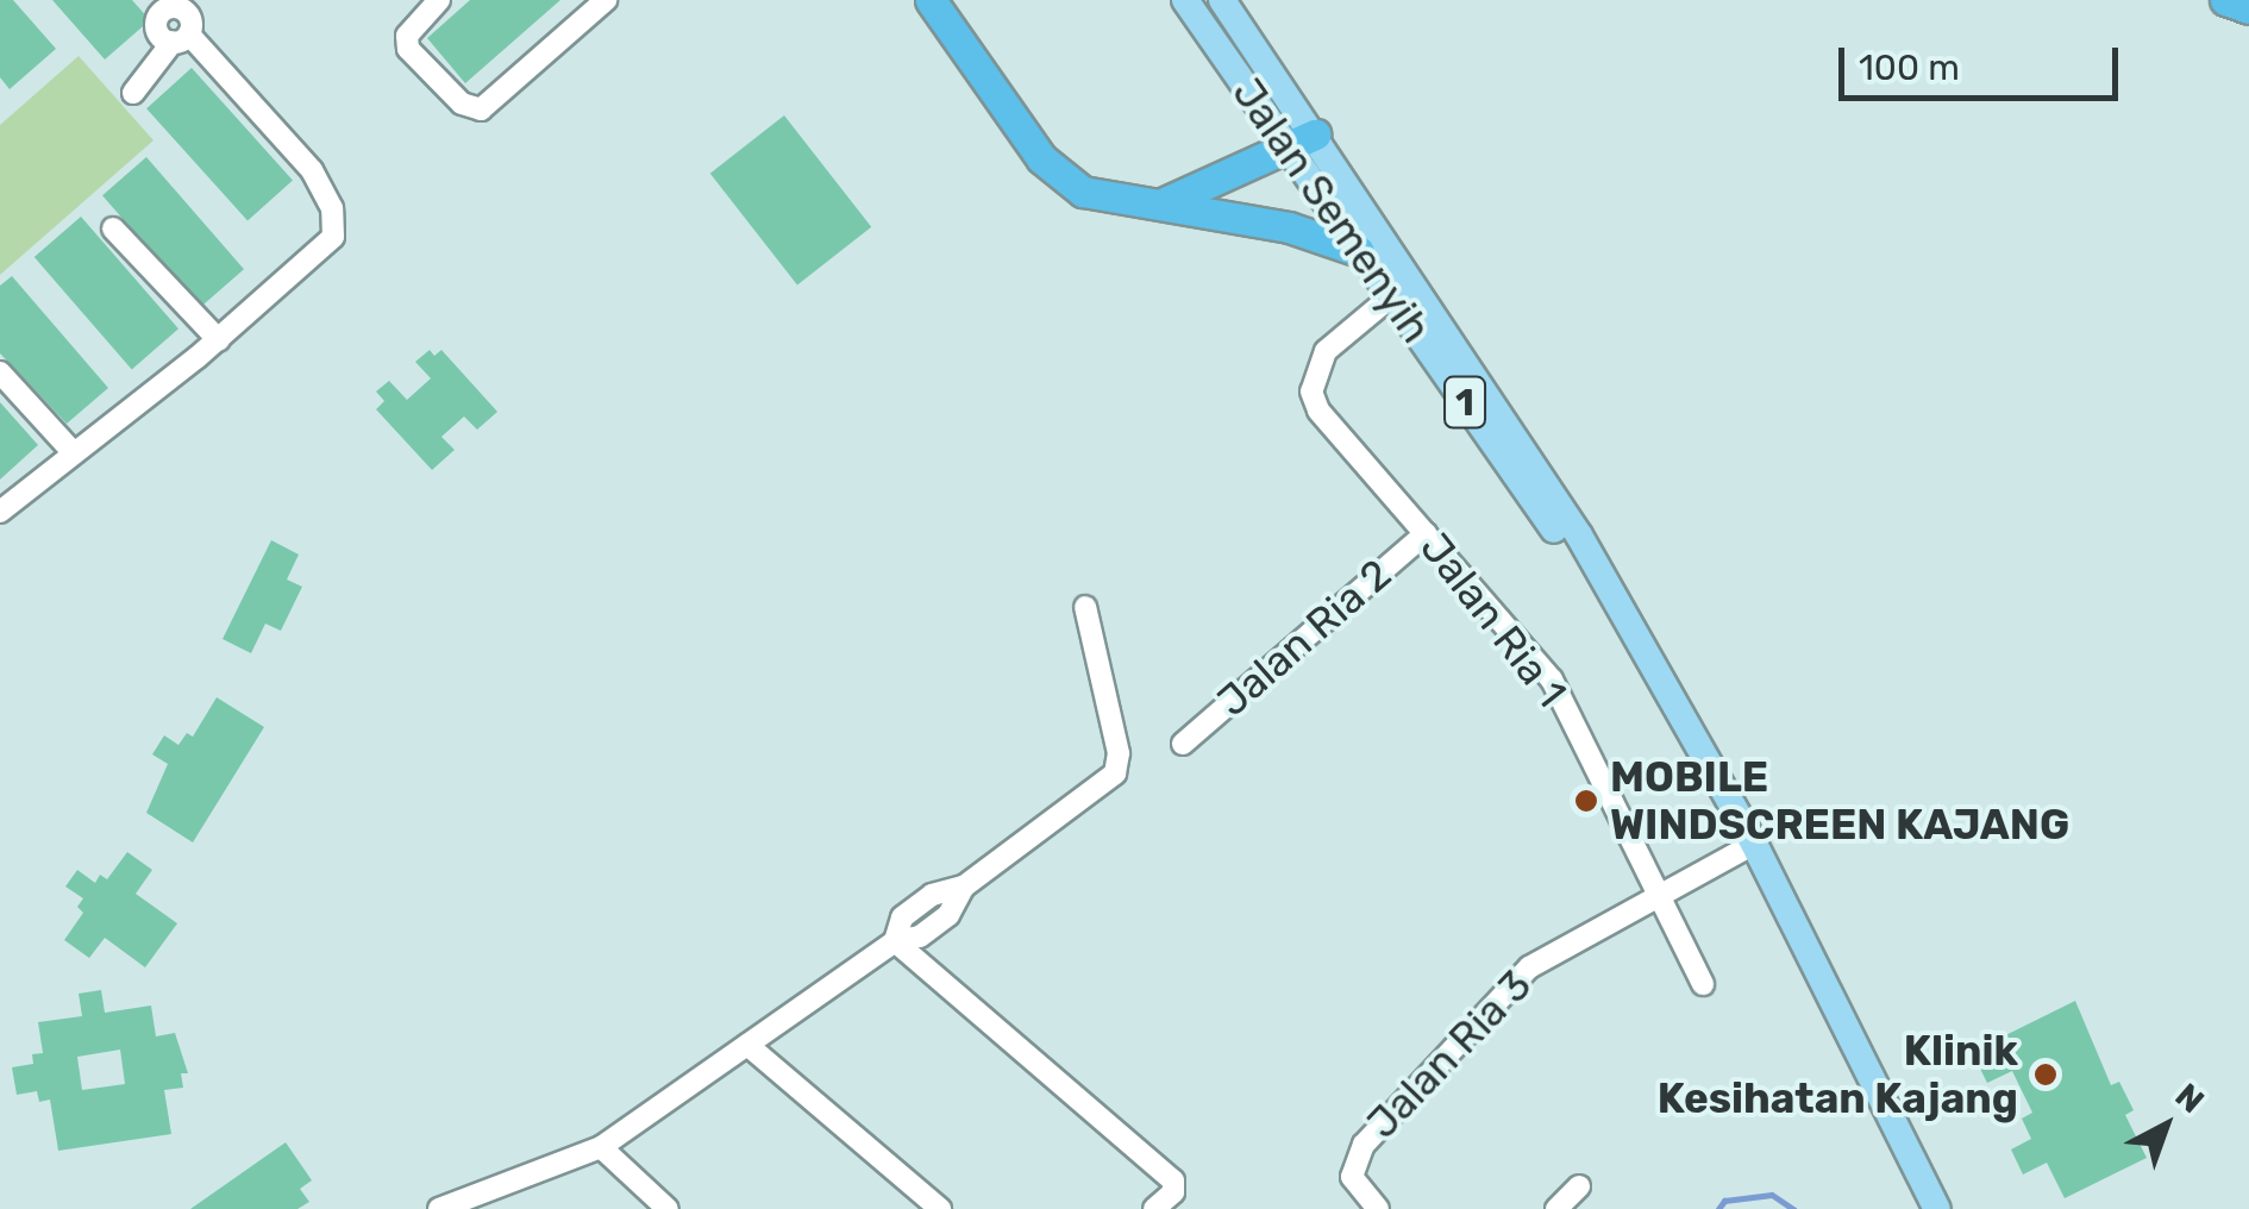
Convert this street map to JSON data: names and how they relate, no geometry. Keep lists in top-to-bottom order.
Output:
{
  "streets": {
    "main road": ["Jalan Semenyih", "1"],
    "street": ["Jalan Ria 1", "Jalan Ria 2", "Jalan Ria 3"]
  },
  "crossings": [
    ["Jalan Semenyih", "Jalan Ria 1"],
    ["Jalan Semenyih", "Jalan Ria 3"],
    ["Jalan Ria 1", "Jalan Ria 2"],
    ["Jalan Ria 1", "Jalan Ria 3"]
  ],
  "places": ["MOBILE WINDSCREEN KAJANG", "Klinik Kesihatan Kajang"],
  "scale_bar": "100 m",
  "north": "top right"
}
